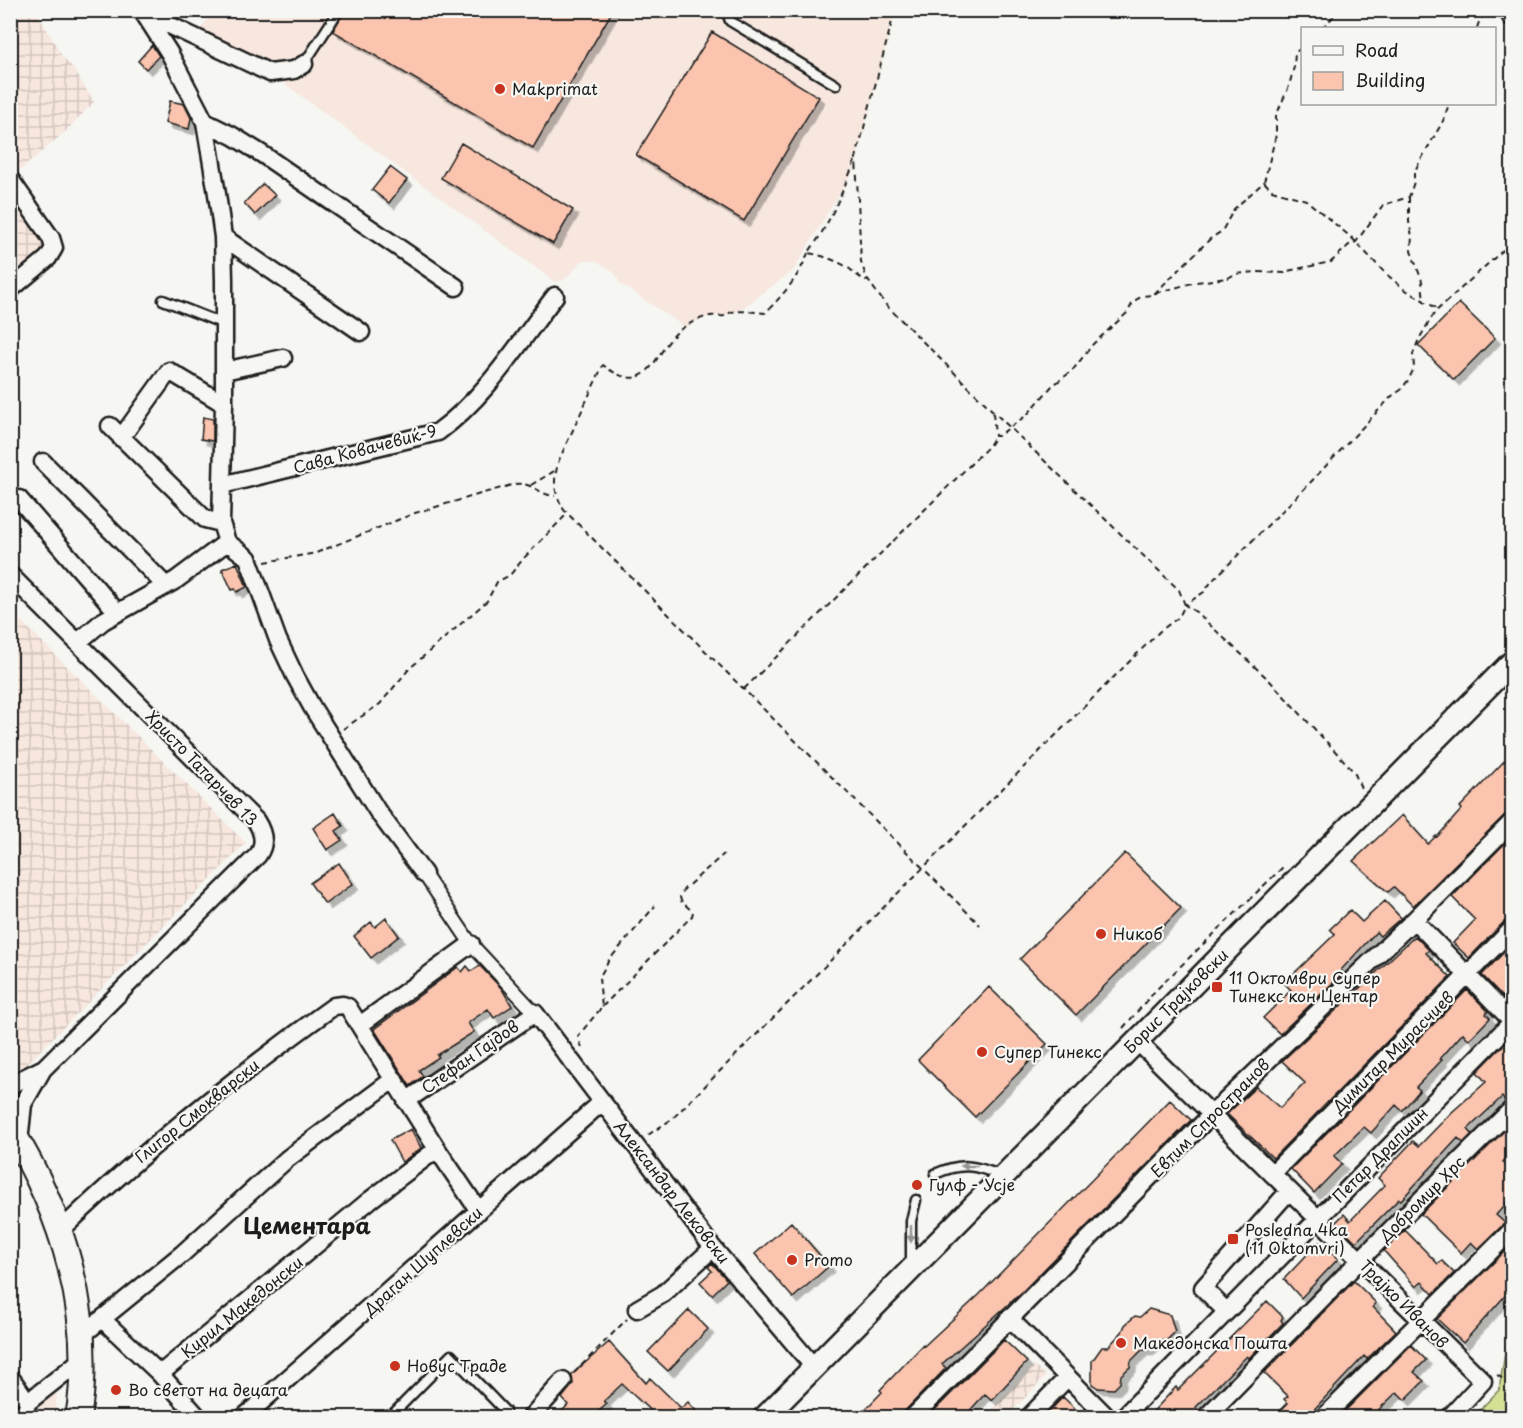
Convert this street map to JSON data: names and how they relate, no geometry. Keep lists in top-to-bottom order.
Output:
{
  "streets": {
    "street": [
      "Сава Ковачевиќ-9",
      "Христо Татарчев 13",
      "Борис Трајковски",
      "Димитар Мирасчиев",
      "Стефан Гајдов",
      "Глигор Смокварски",
      "Евтим Спространов",
      "Петар Драпшин",
      "Александар Лековски",
      "Добромир Хрс",
      "Драган Шуплевски",
      "Трајко Иванов",
      "Кирил Македонски"
    ]
  },
  "crossings": [
    ["Борис Трајковски", "Александар Лековски"],
    ["Борис Трајковски", "Трајко Иванов"],
    ["Димитар Мирасчиев", "Трајко Иванов"],
    ["Стефан Гајдов", "Глигор Смокварски"],
    ["Стефан Гајдов", "Александар Лековски"],
    ["Стефан Гајдов", "Драган Шуплевски"],
    ["Стефан Гајдов", "Кирил Македонски"],
    ["Евтим Спространов", "Трајко Иванов"],
    ["Петар Драпшин", "Трајко Иванов"],
    ["Александар Лековски", "Драган Шуплевски"],
    ["Добромир Хрс", "Трајко Иванов"]
  ],
  "districts": ["Цементара"],
  "places": {
    "other": [
      "Makprimat",
      "Никоб",
      "Супер Тинекс",
      "Гулф - Усје",
      "Promo",
      "Македонска Пошта",
      "Новус Траде",
      "Во светот на децата"
    ],
    "transit": ["11 Октомври Супер Тинекс кон Центар", "Posledna 4ka (11 Oktomvri)"]
  },
  "legend": ["Road", "Building"]
}
